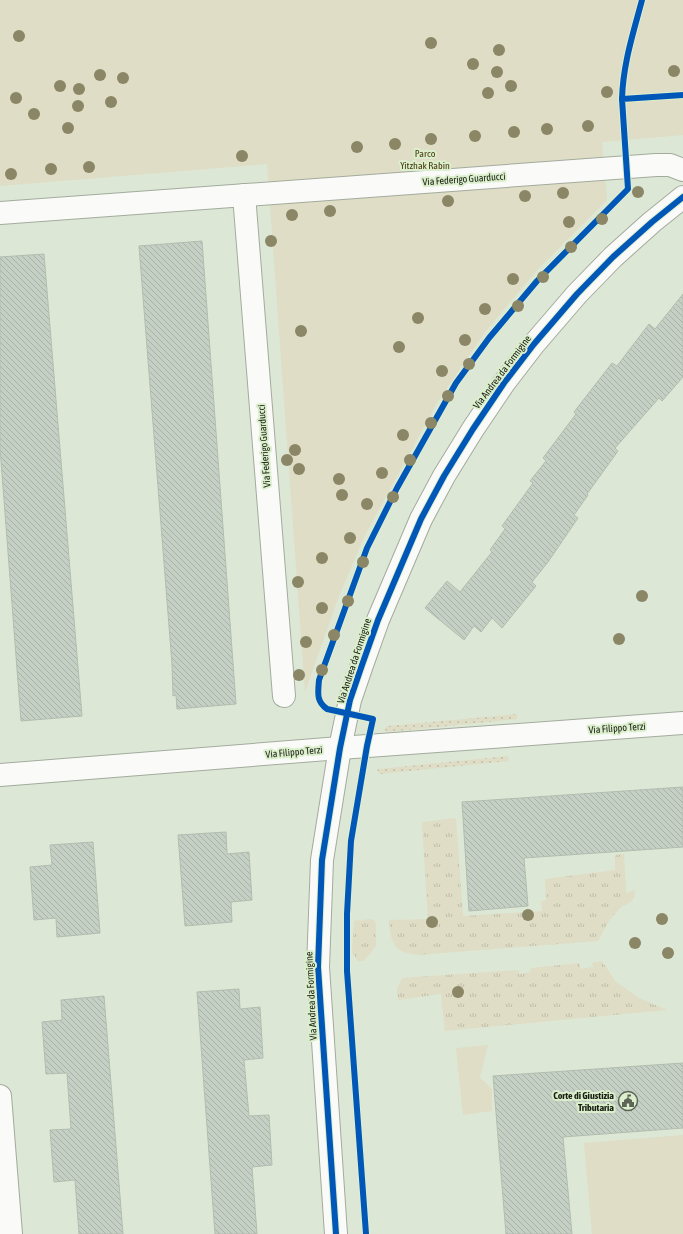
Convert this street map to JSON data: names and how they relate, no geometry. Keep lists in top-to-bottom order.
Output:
{
  "streets": {
    "street": ["Via Federigo Guarducci", "Via Andrea da Formigine", "Via Filippo Terzi"]
  },
  "crossings": [
    ["Via Andrea da Formigine", "Via Filippo Terzi"]
  ],
  "parks": ["Parco Yitzhak Rabin"],
  "places": {
    "public building": ["Corte di Giustizia Tributaria"]
  }
}
